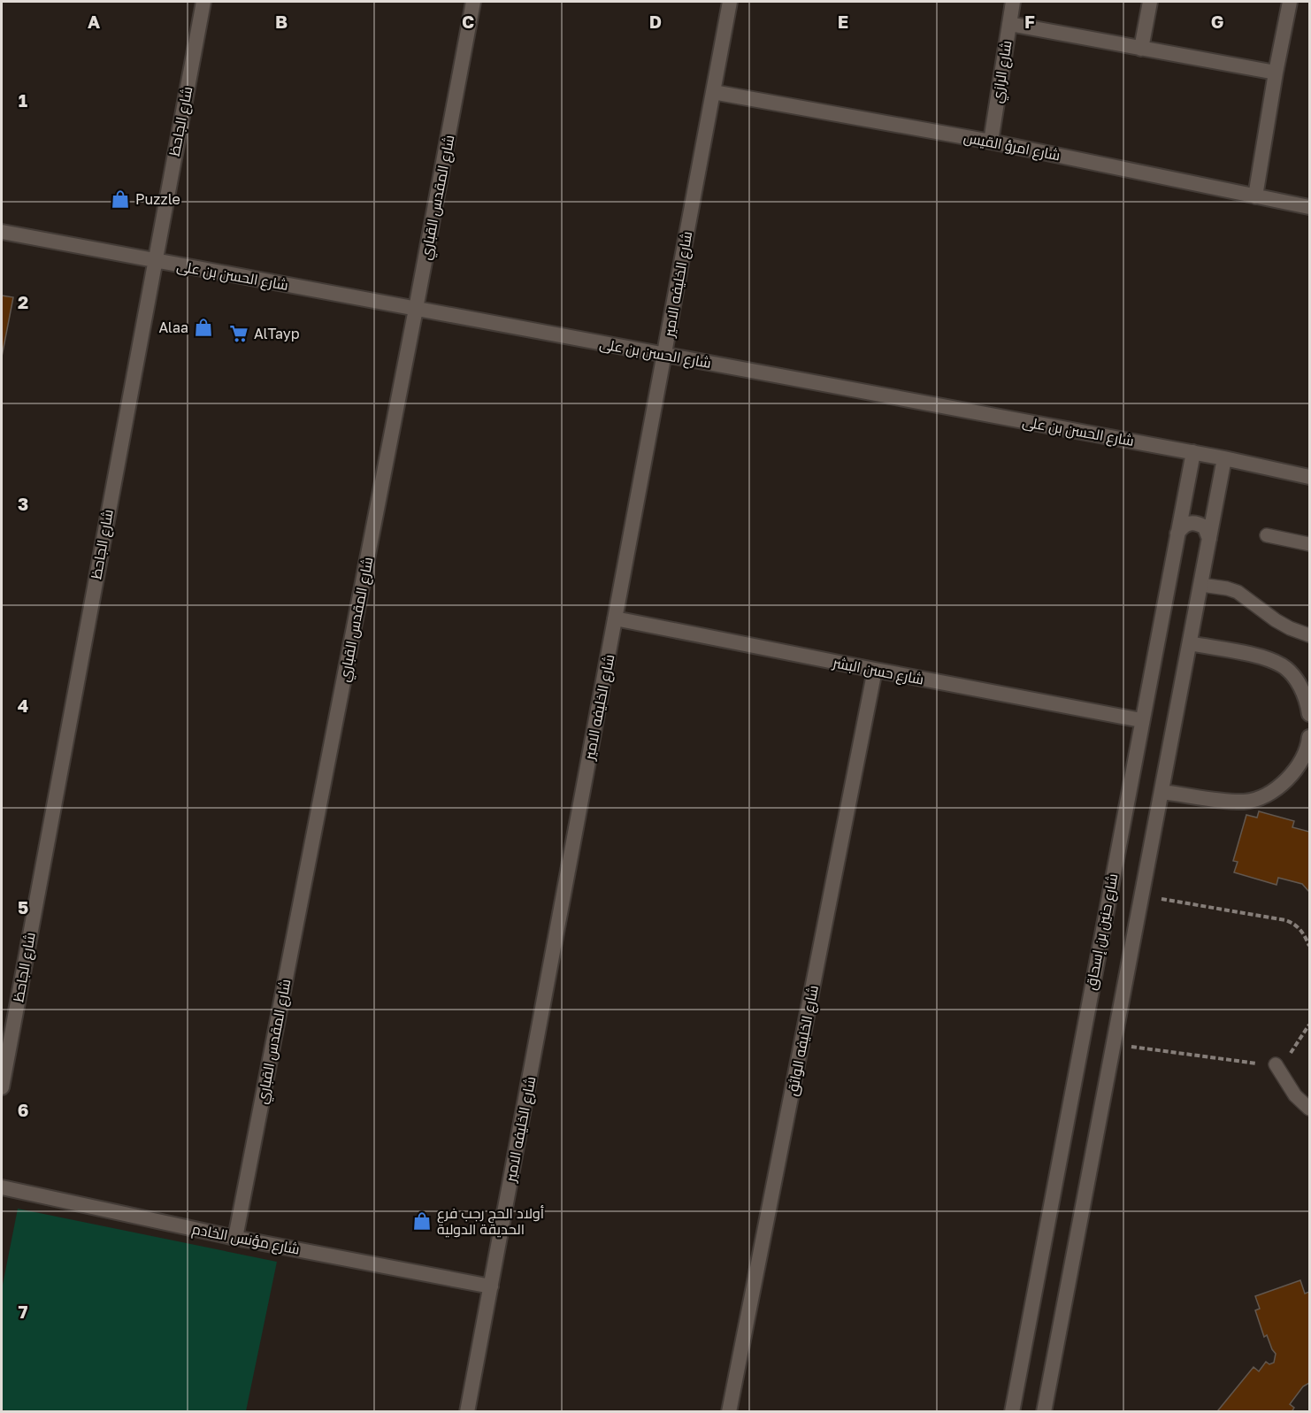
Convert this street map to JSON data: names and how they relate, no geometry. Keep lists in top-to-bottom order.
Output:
{
  "streets": {
    "street": [
      "شارع الرازي",
      "شارع الجاحظ",
      "شارع امرؤ القيس",
      "شارع المقدس القباري",
      "شارع الحسن بن على",
      "شارع الخليفه الامير",
      "شارع حسن البشر",
      "شارع حنين بن إسحاق",
      "شارع الخليفه الواثق",
      "شارع مؤنس الخادم"
    ]
  },
  "crossings": [
    ["شارع الرازي", "شارع امرؤ القيس"],
    ["شارع الجاحظ", "شارع الحسن بن على"],
    ["شارع امرؤ القيس", "شارع الخليفه الامير"],
    ["شارع المقدس القباري", "شارع الحسن بن على"],
    ["شارع المقدس القباري", "شارع مؤنس الخادم"],
    ["شارع الحسن بن على", "شارع الخليفه الامير"],
    ["شارع الحسن بن على", "شارع حنين بن إسحاق"],
    ["شارع الخليفه الامير", "شارع حسن البشر"],
    ["شارع الخليفه الامير", "شارع مؤنس الخادم"],
    ["شارع حسن البشر", "شارع حنين بن إسحاق"],
    ["شارع حسن البشر", "شارع الخليفه الواثق"]
  ],
  "places": {
    "shop": ["Puzzle", "Alaa", "أولاد الحج رجب فرع الحديقة الدولية"],
    "supermarket": ["AlTayp"]
  },
  "grid": {
    "columns": [
      "A",
      "B",
      "C",
      "D",
      "E",
      "F",
      "G"
    ],
    "rows": [
      "1",
      "2",
      "3",
      "4",
      "5",
      "6",
      "7"
    ]
  }
}
